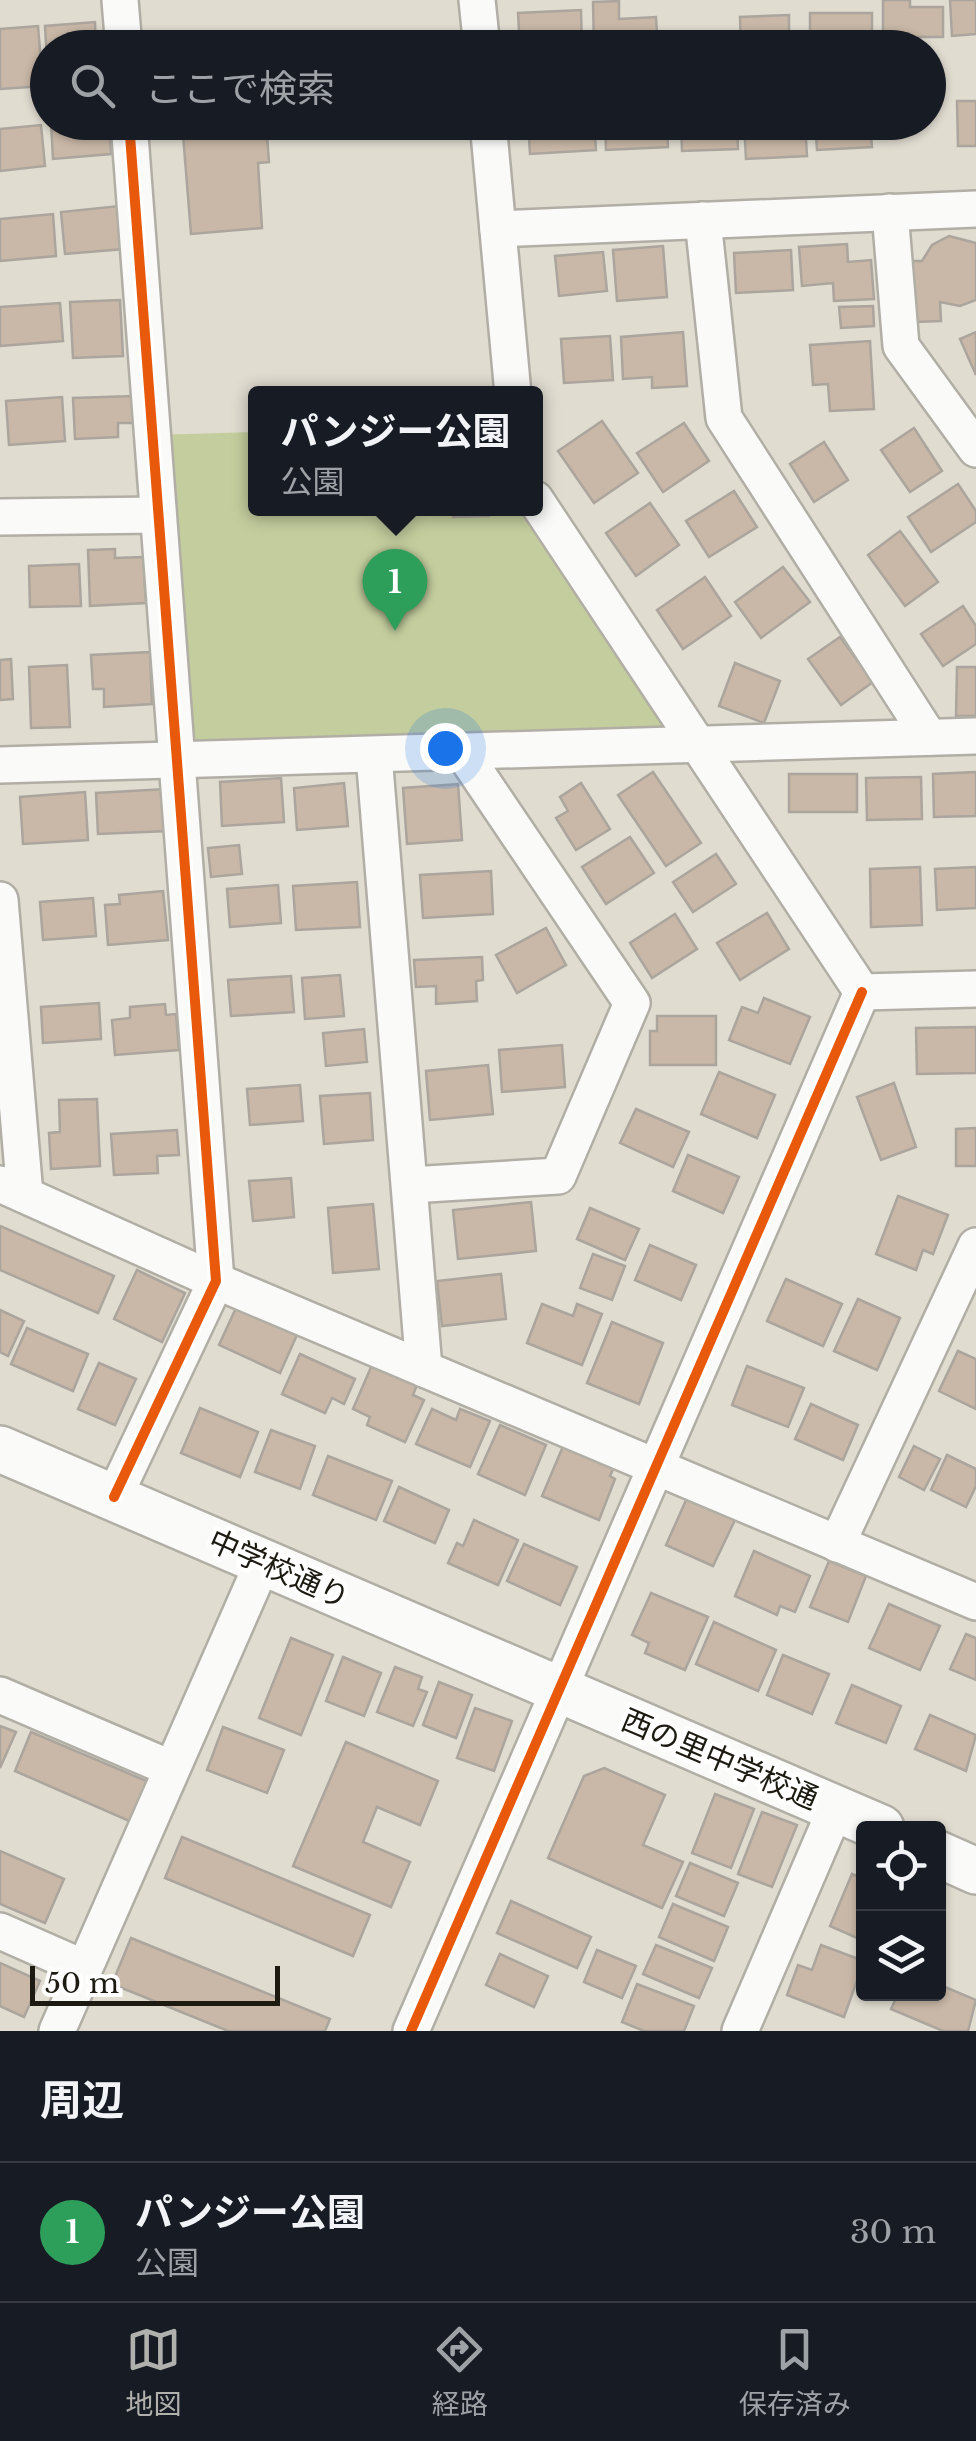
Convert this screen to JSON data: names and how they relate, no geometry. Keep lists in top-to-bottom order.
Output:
{
  "streets": {
    "street": ["中学校通り", "西の里中学校通"]
  },
  "crossings": [
    ["中学校通り", "西の里中学校通"]
  ],
  "scale_bar": "50 m",
  "page": {
    "search": "ここで検索",
    "popup": ["パンジー公園", "公園"],
    "pins": "1",
    "scale": "50 m",
    "heading": "周辺",
    "list": [
      {
        "mark": "1",
        "name": "パンジー公園",
        "note": "公園",
        "value": "30 m"
      }
    ],
    "nav": ["地図", "経路", "保存済み"]
  }
}
